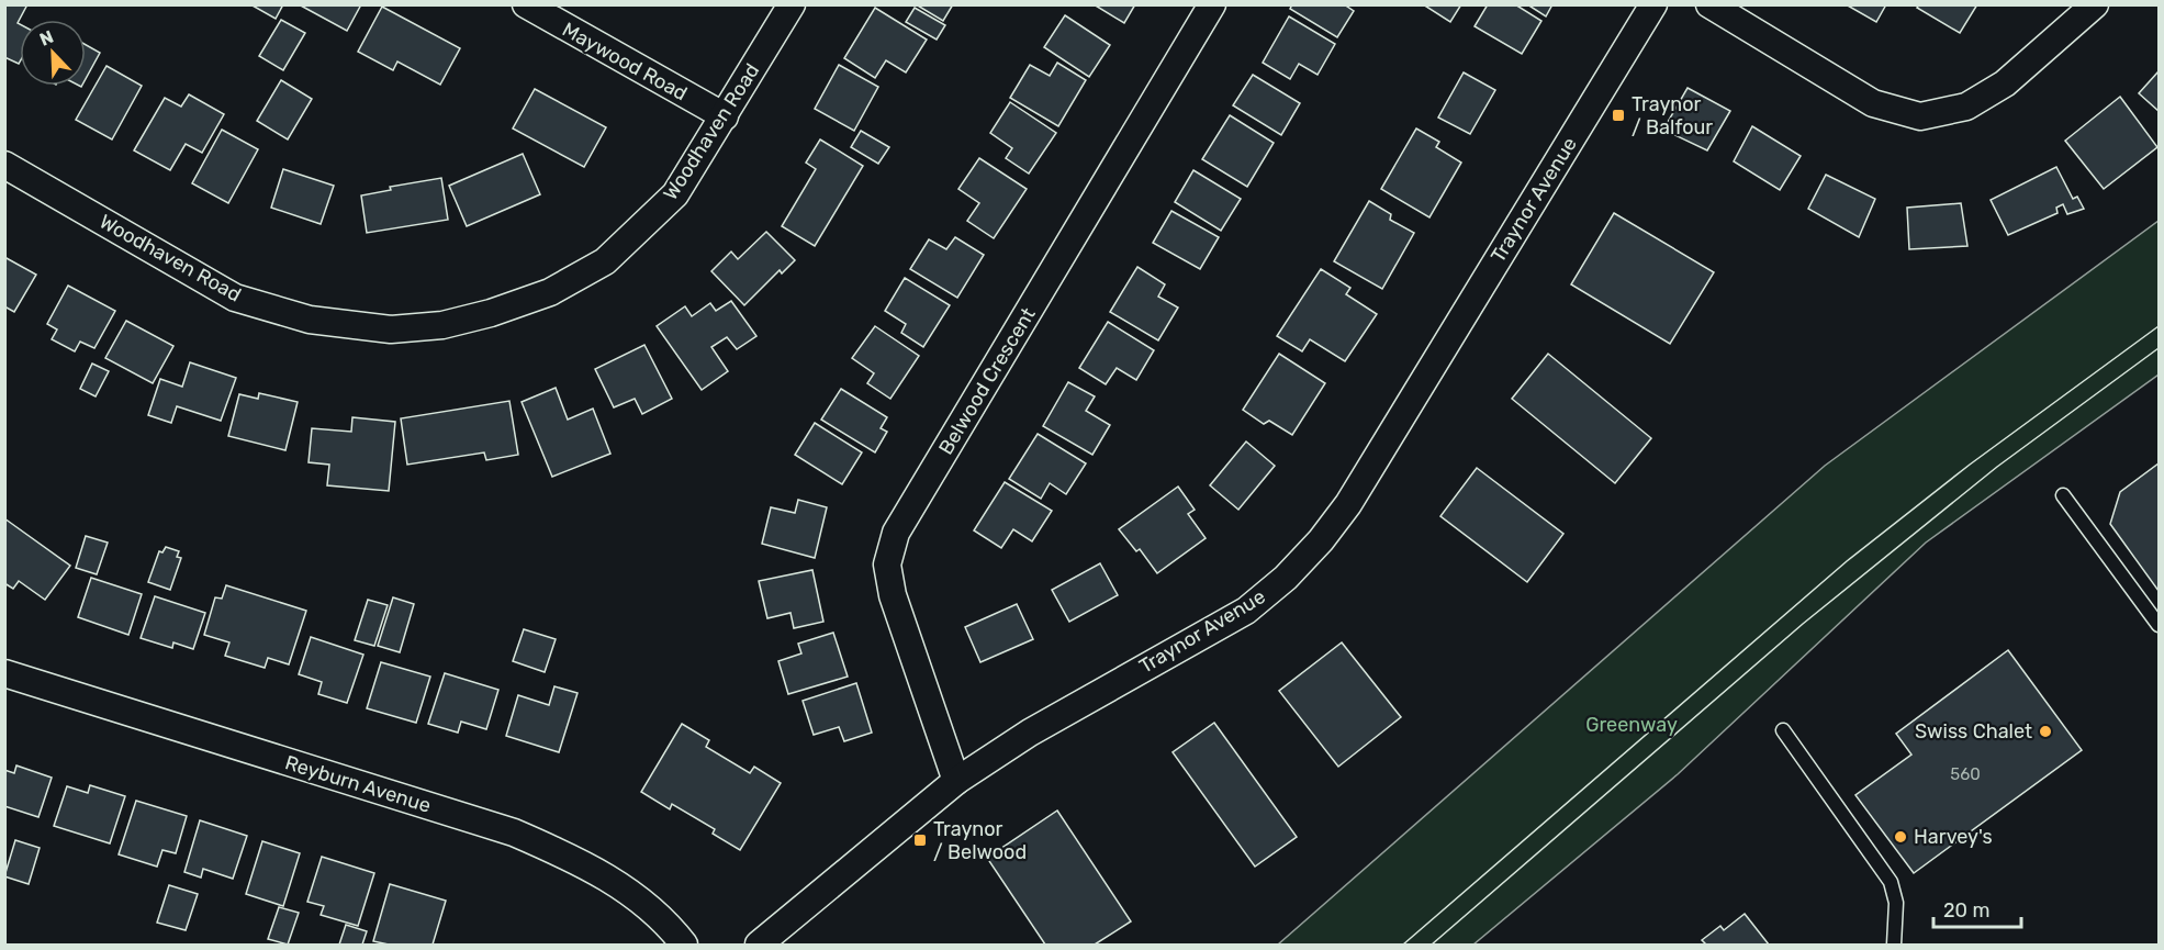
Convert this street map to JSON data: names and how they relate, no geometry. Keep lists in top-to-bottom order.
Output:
{
  "streets": {
    "street": [
      "Maywood Road",
      "Woodhaven Road",
      "Traynor Avenue",
      "Belwood Crescent",
      "Reyburn Avenue"
    ]
  },
  "crossings": [
    ["Maywood Road", "Woodhaven Road"],
    ["Traynor Avenue", "Belwood Crescent"]
  ],
  "parks": ["Greenway"],
  "places": {
    "transit": ["Traynor / Balfour", "Traynor / Belwood"],
    "other": ["Swiss Chalet", "Harvey's"]
  },
  "house_numbers": ["560"],
  "scale_bar": "20 m",
  "north": "top left"
}
